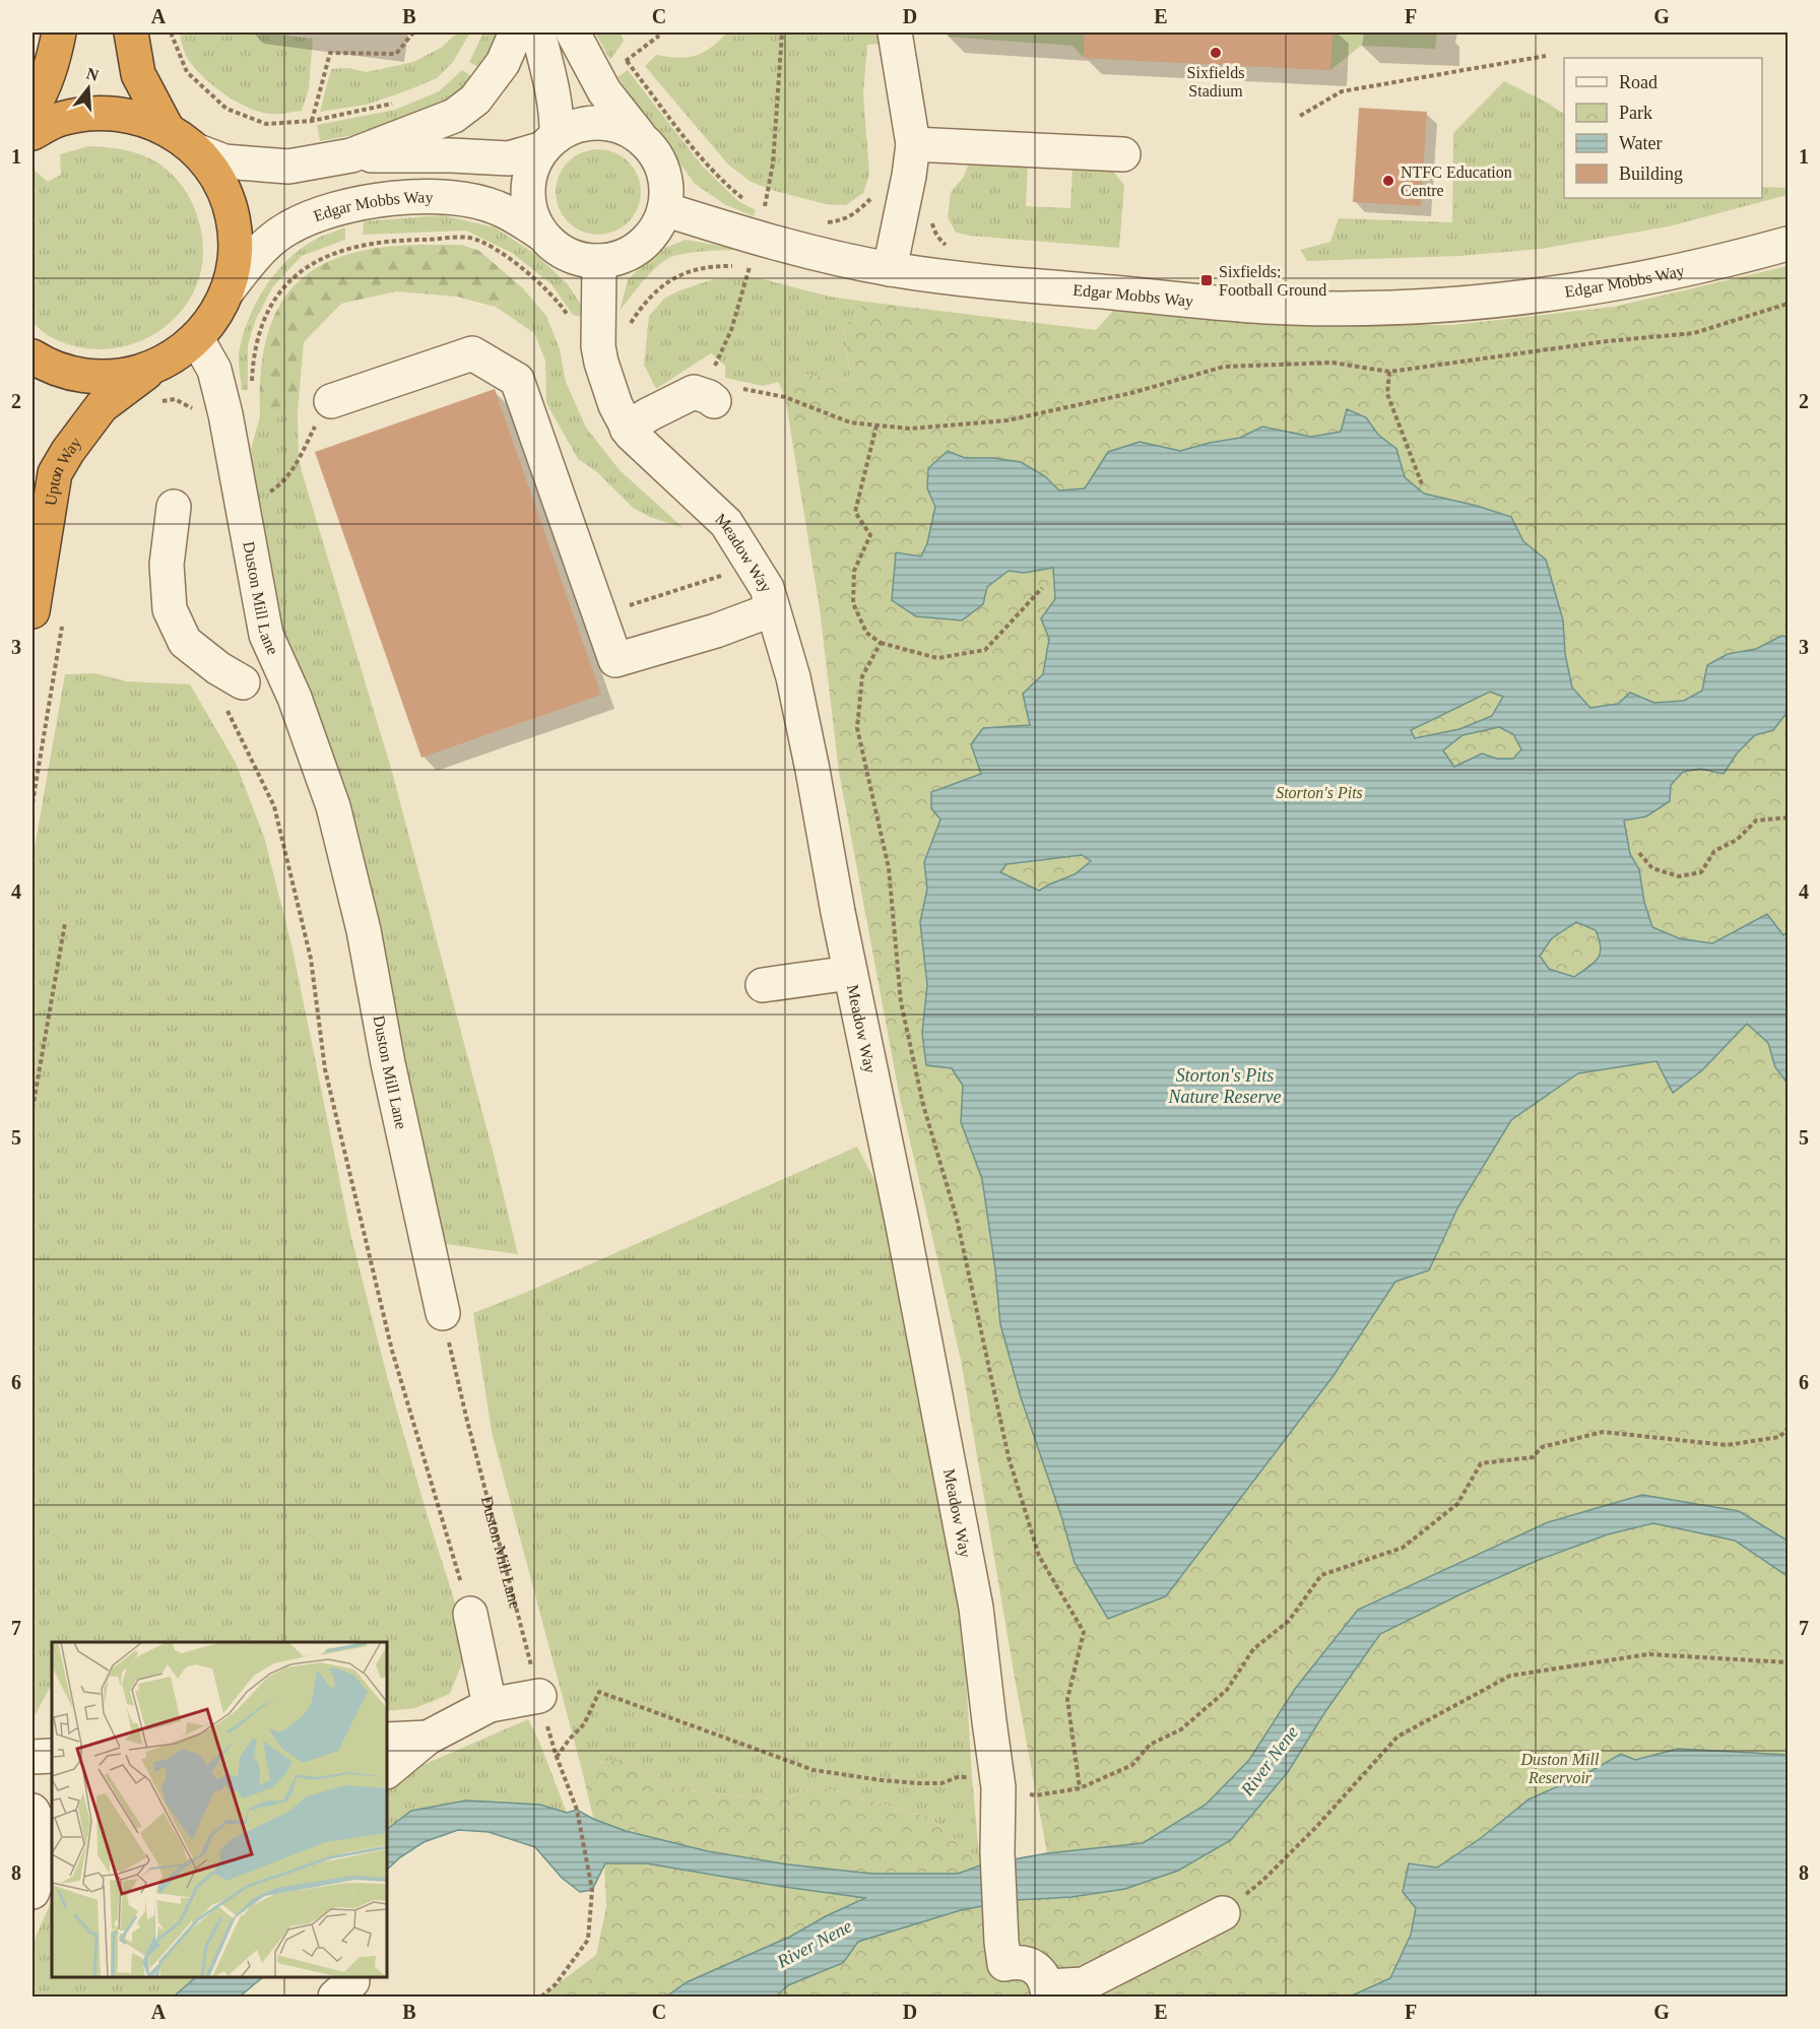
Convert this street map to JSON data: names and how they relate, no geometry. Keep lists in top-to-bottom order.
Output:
{
  "streets": {
    "highway": ["Upton Way"],
    "street": ["Edgar Mobbs Way", "Meadow Way", "Duston Mill Lane"]
  },
  "crossings": [
    ["Edgar Mobbs Way", "Meadow Way"]
  ],
  "water": ["Storton's Pits Nature Reserve", "River Nene"],
  "parks": ["Storton's Pits", "Duston Mill Reservoir"],
  "places": {
    "other": ["Sixfields Stadium", "NTFC Education Centre"],
    "transit": ["Sixfields: Football Ground"]
  },
  "legend": [
    "Road",
    "Park",
    "Water",
    "Building"
  ],
  "north": "top",
  "grid": {
    "columns": [
      "A",
      "B",
      "C",
      "D",
      "E",
      "F",
      "G"
    ],
    "rows": [
      "1",
      "2",
      "3",
      "4",
      "5",
      "6",
      "7",
      "8"
    ]
  }
}
